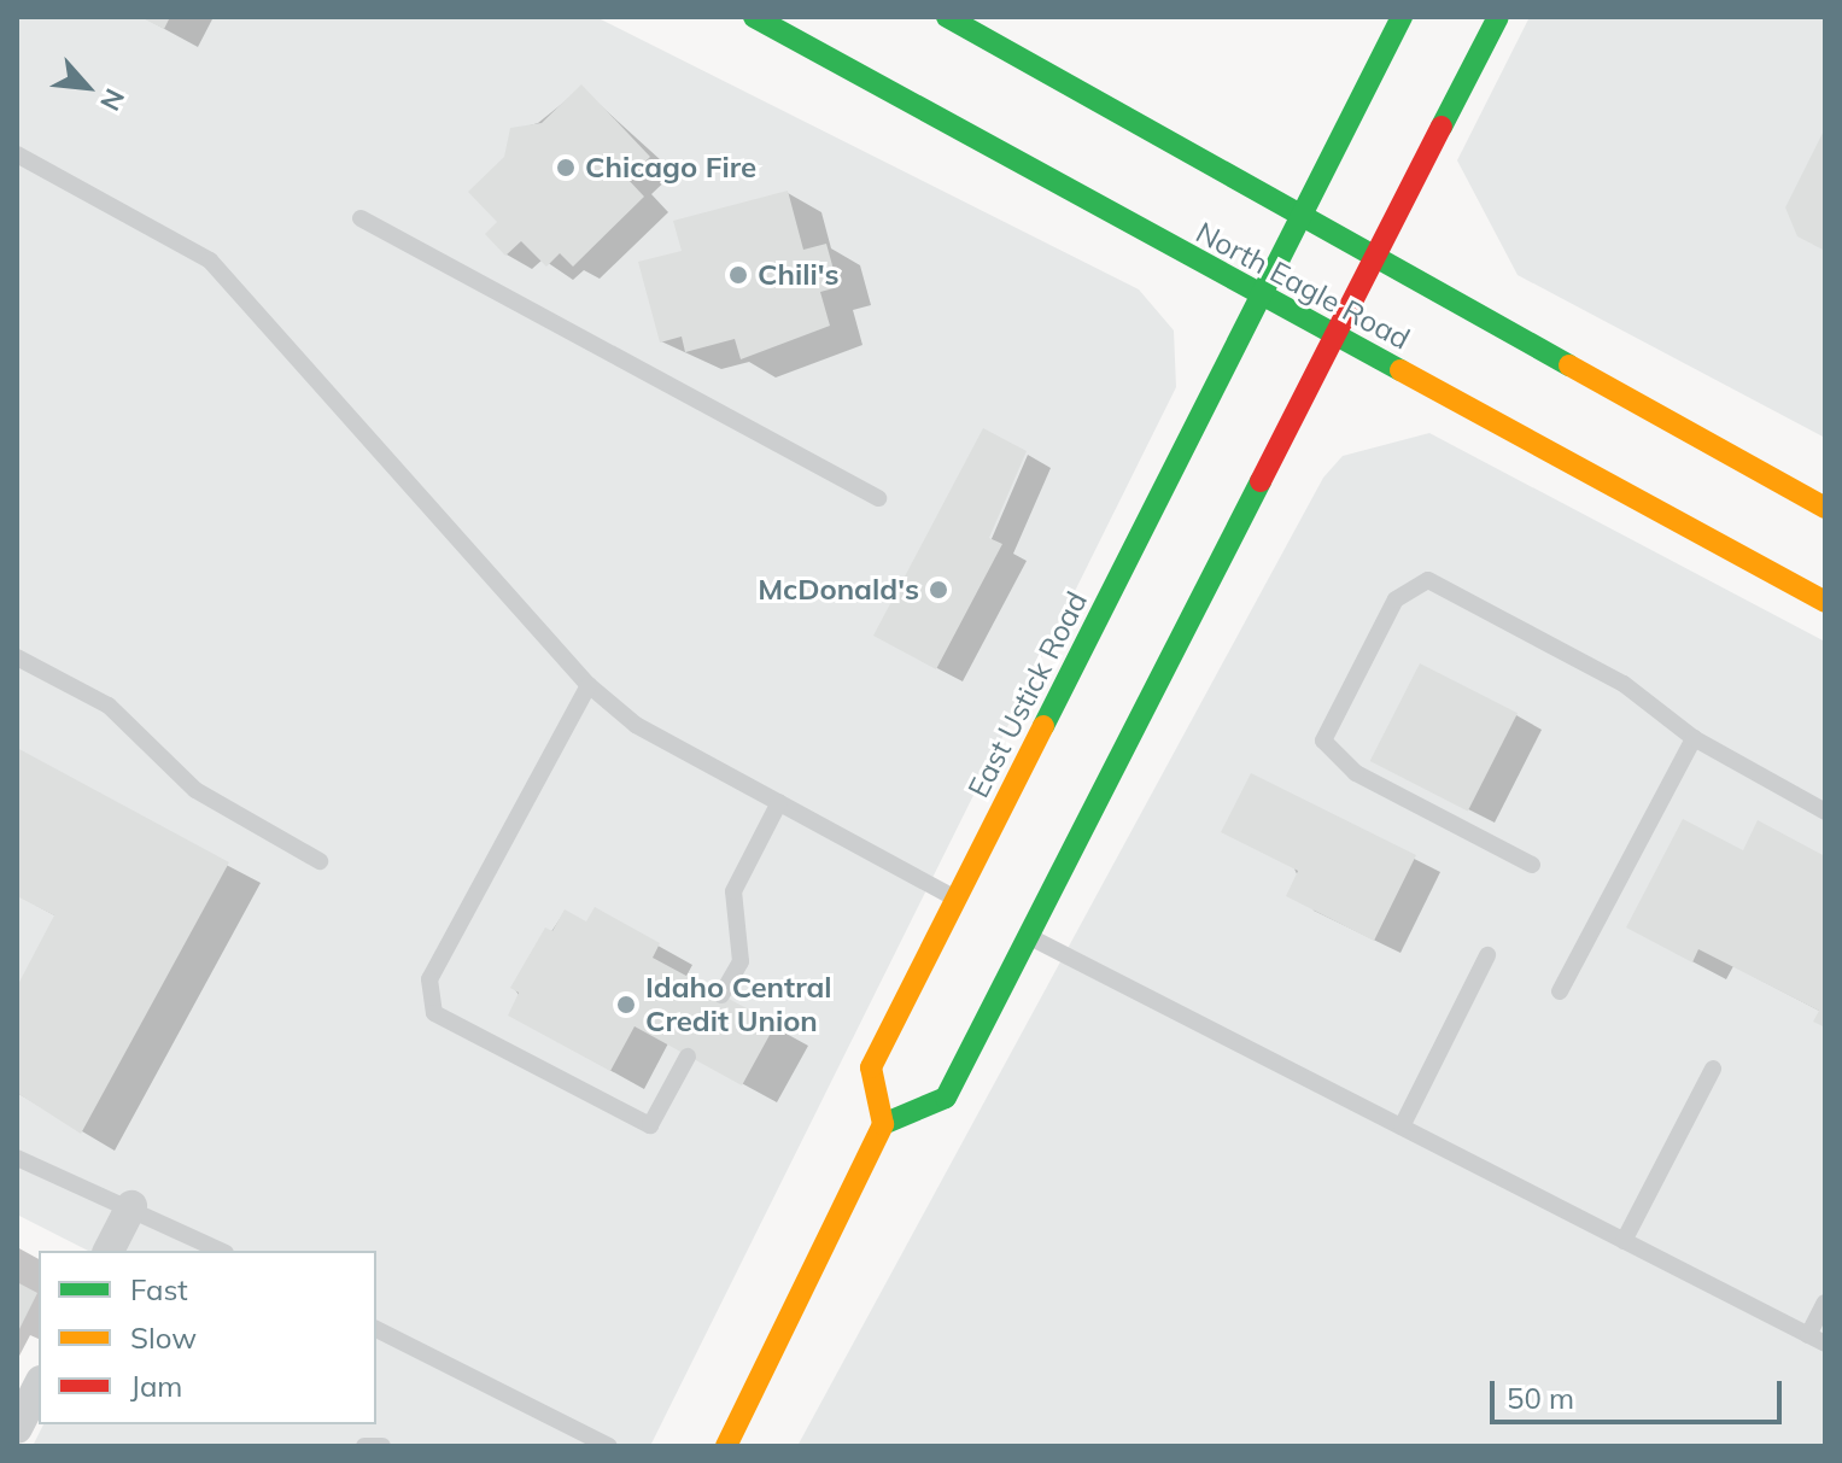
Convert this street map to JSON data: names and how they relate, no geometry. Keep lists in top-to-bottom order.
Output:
{
  "streets": {
    "main road": ["North Eagle Road", "East Ustick Road"]
  },
  "crossings": [
    ["North Eagle Road", "East Ustick Road"]
  ],
  "places": [
    "Chicago Fire",
    "Chili's",
    "McDonald's",
    "Idaho Central Credit Union"
  ],
  "legend": ["Fast", "Slow", "Jam"],
  "scale_bar": "50 m",
  "north": "bottom right"
}
